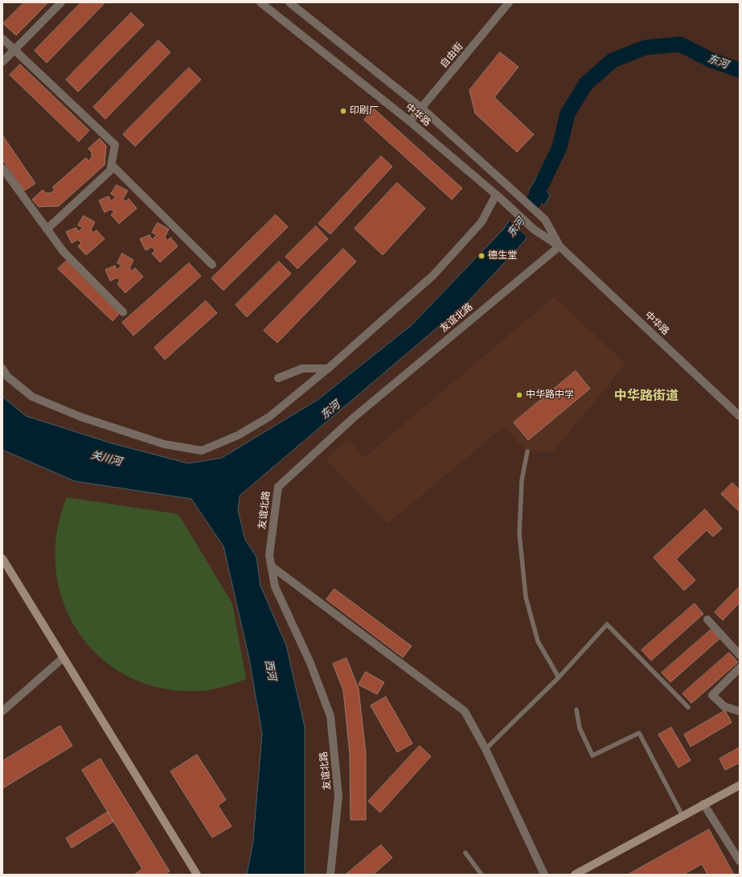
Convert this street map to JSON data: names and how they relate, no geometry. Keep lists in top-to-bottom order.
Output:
{
  "streets": {
    "street": ["自由街", "中华路", "友谊北路"]
  },
  "crossings": [
    ["自由街", "中华路"],
    ["中华路", "友谊北路"]
  ],
  "districts": ["中华路街道"],
  "water": ["东河", "关川河", "西河"],
  "places": ["印刷厂", "德生堂", "中华路中学"]
}
